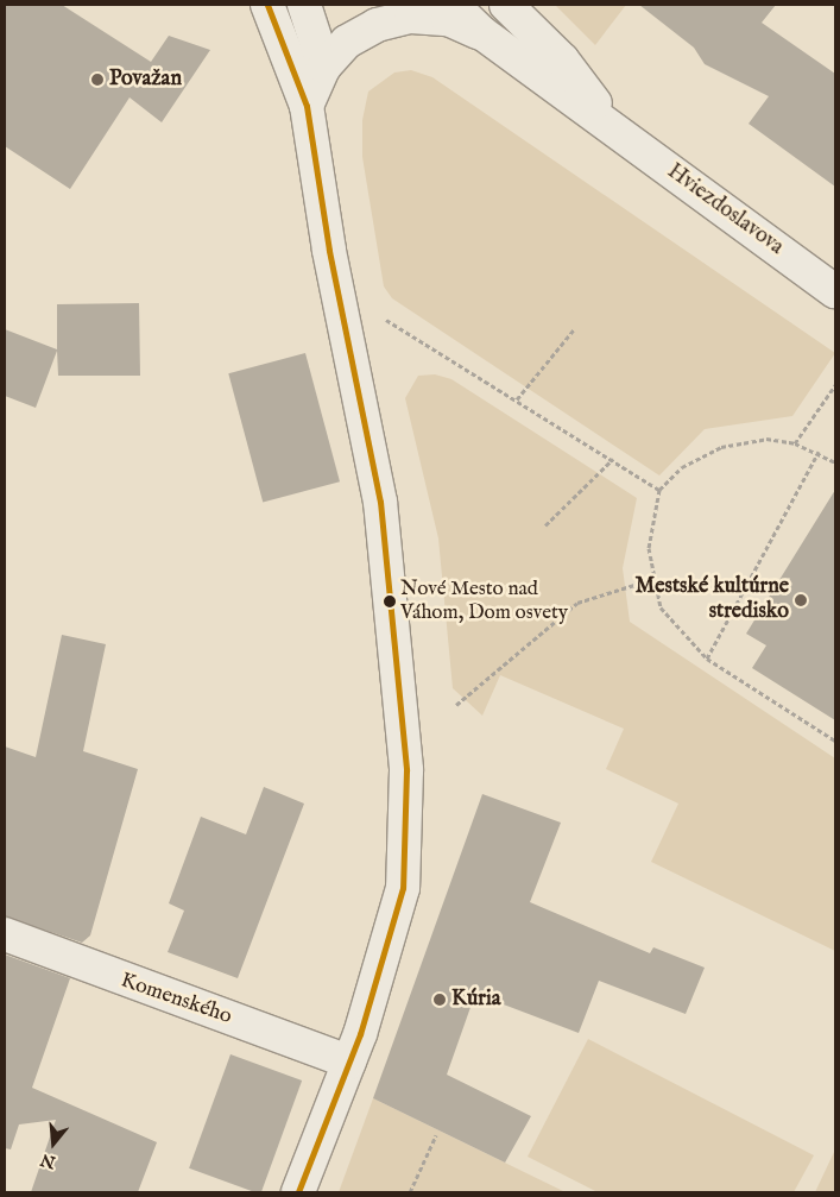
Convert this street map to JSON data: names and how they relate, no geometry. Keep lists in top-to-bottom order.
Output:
{
  "streets": {
    "street": ["Hviezdoslavova", "Komenského"]
  },
  "places": [
    "Považan",
    "Mestské kultúrne stredisko",
    "Nové Mesto nad Váhom, Dom osvety",
    "Kúria"
  ],
  "north": "bottom"
}
